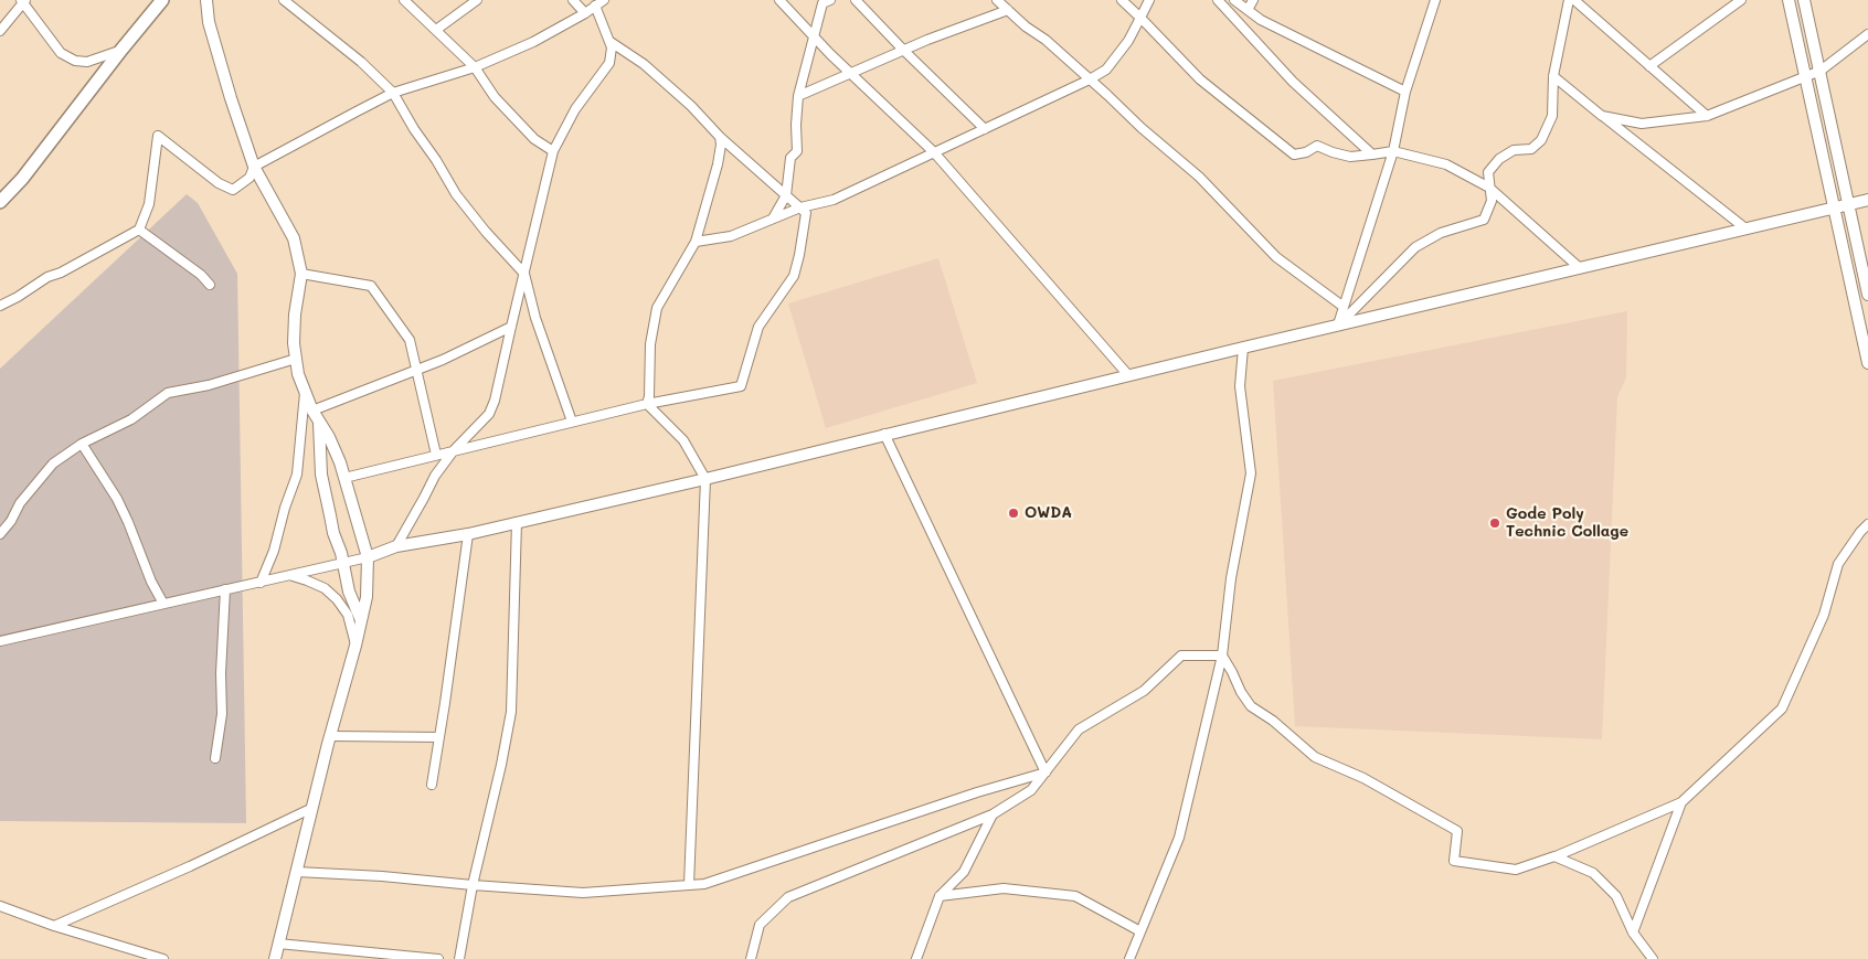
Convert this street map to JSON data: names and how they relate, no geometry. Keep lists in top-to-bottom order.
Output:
{
  "places": ["OWDA", "Gode Poly Technic Collage"]
}
